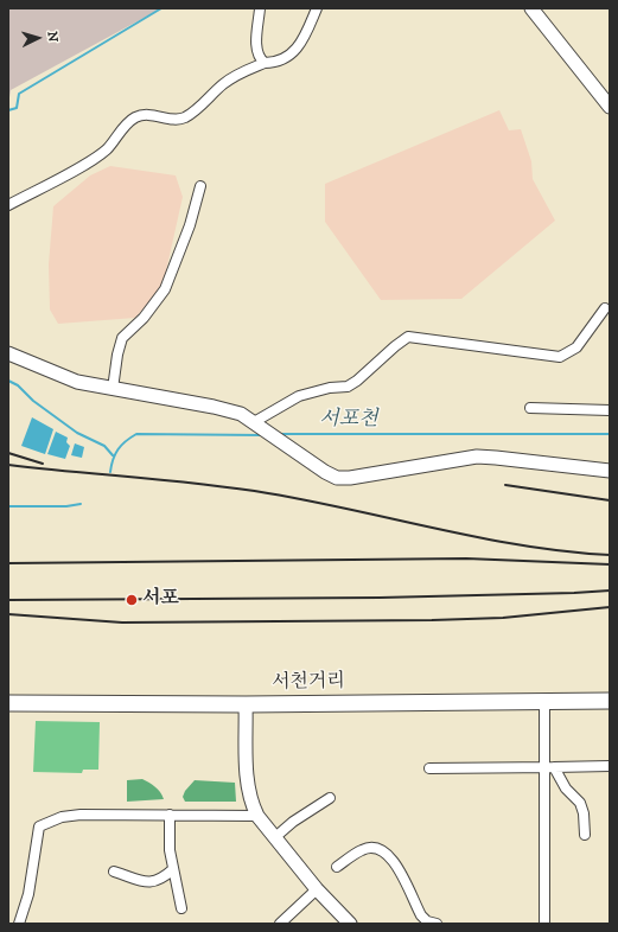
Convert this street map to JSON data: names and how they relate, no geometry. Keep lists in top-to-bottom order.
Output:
{
  "streets": {
    "main road": ["서천거리"]
  },
  "water": ["서포천"],
  "places": ["서포"],
  "north": "right"
}
